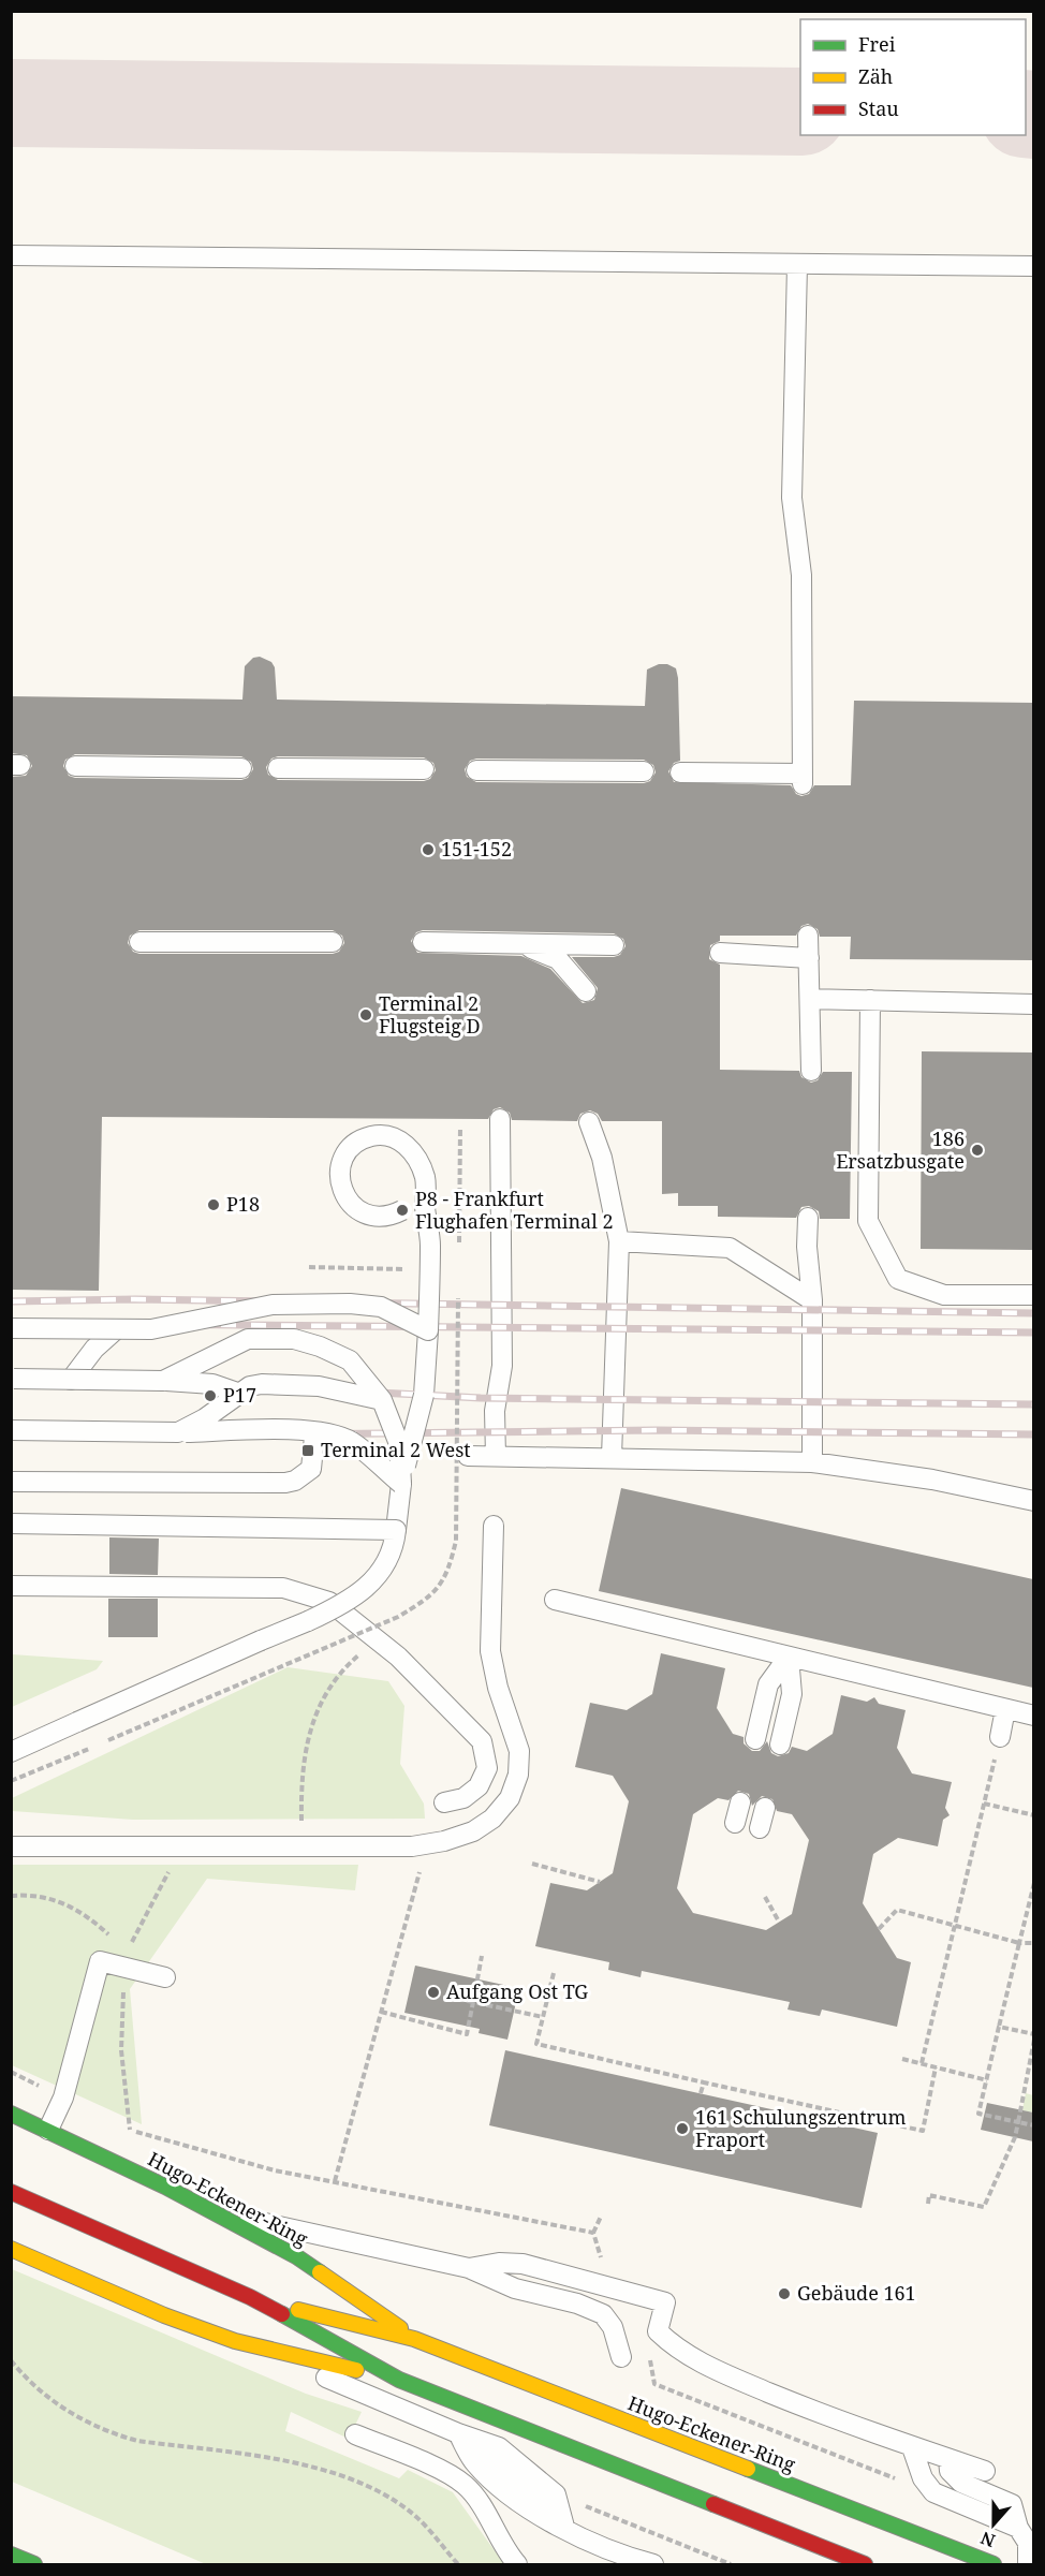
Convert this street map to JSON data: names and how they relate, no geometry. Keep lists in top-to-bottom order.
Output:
{
  "streets": {
    "main road": ["Hugo-Eckener-Ring"]
  },
  "places": {
    "other": [
      "151-152",
      "Terminal 2 Flugsteig D",
      "186 Ersatzbusgate",
      "P18",
      "P8 - Frankfurt Flughafen Terminal 2",
      "P17",
      "Aufgang Ost TG",
      "161 Schulungszentrum Fraport",
      "Gebäude 161"
    ],
    "transit": ["Terminal 2 West"]
  },
  "legend": ["Frei", "Zäh", "Stau"],
  "north": "bottom"
}
